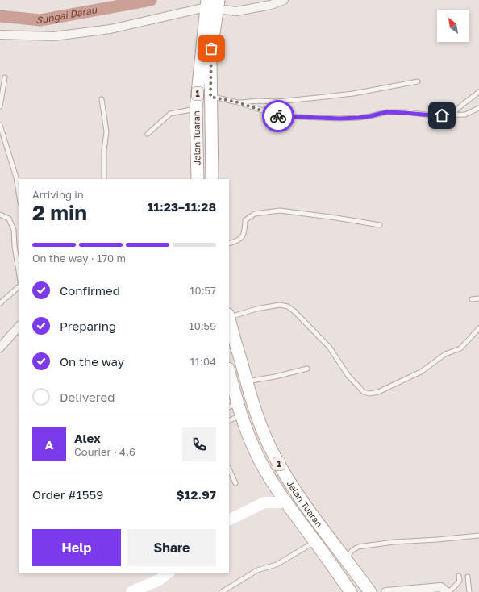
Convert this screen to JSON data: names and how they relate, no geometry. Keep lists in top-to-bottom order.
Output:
{
  "streets": {
    "main road": ["1", "Jalan Tuaran"]
  },
  "water": ["Sungai Darau"],
  "north": "top left",
  "page": {
    "heading": ["2 min", "Arriving in", "11:23–11:28"],
    "panel": [
      "Alex",
      "Courier · 4.6",
      "Order #1559",
      "$12.97"
    ],
    "bar": "On the way · 170 m",
    "list": [
      ["Confirmed", "10:57"],
      ["Preparing", "10:59"],
      ["On the way", "11:04"],
      "Delivered"
    ],
    "round": "A",
    "buttons": ["Help", "Share"]
  }
}
